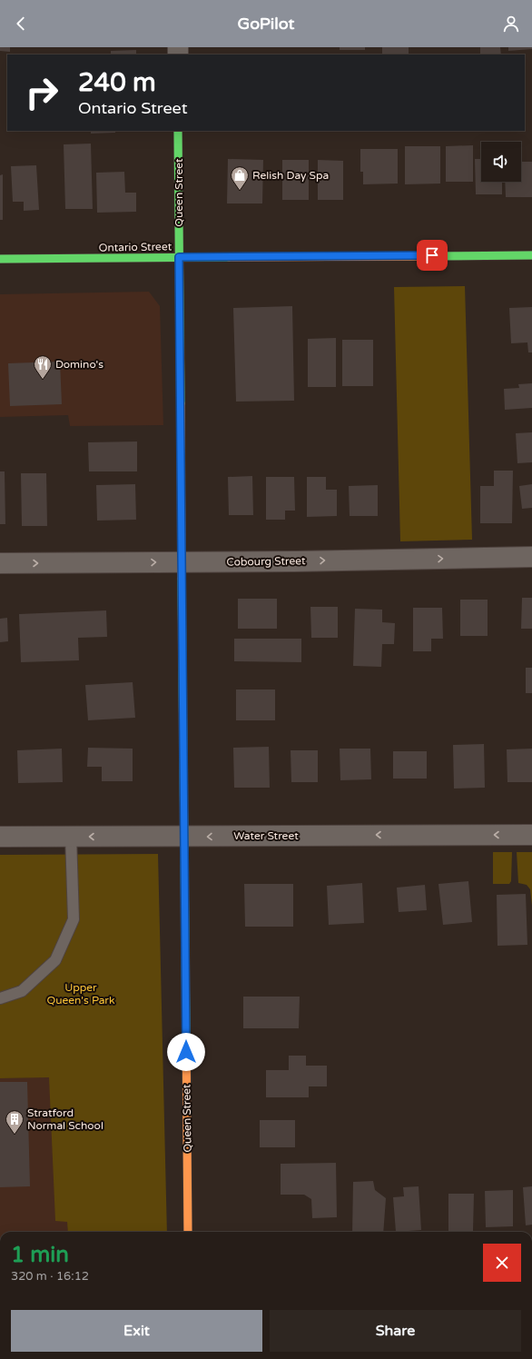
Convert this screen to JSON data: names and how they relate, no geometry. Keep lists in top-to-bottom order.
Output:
{
  "streets": {
    "street": [
      "Queen Street",
      "Ontario Street",
      "Cobourg Street",
      "Water Street"
    ]
  },
  "crossings": [
    ["Queen Street", "Ontario Street"],
    ["Queen Street", "Cobourg Street"],
    ["Queen Street", "Water Street"]
  ],
  "one_way": ["Cobourg Street", "Water Street"],
  "parks": ["Upper Queen's Park"],
  "places": {
    "shop": ["Relish Day Spa"],
    "restaurant": ["Domino's"],
    "building": ["Stratford Normal School"]
  },
  "page": {
    "header": "GoPilot",
    "turn": ["240 m", "Ontario Street"],
    "heading": ["1 min", "320 m · 16:12"],
    "buttons": ["Exit", "Share"]
  }
}
